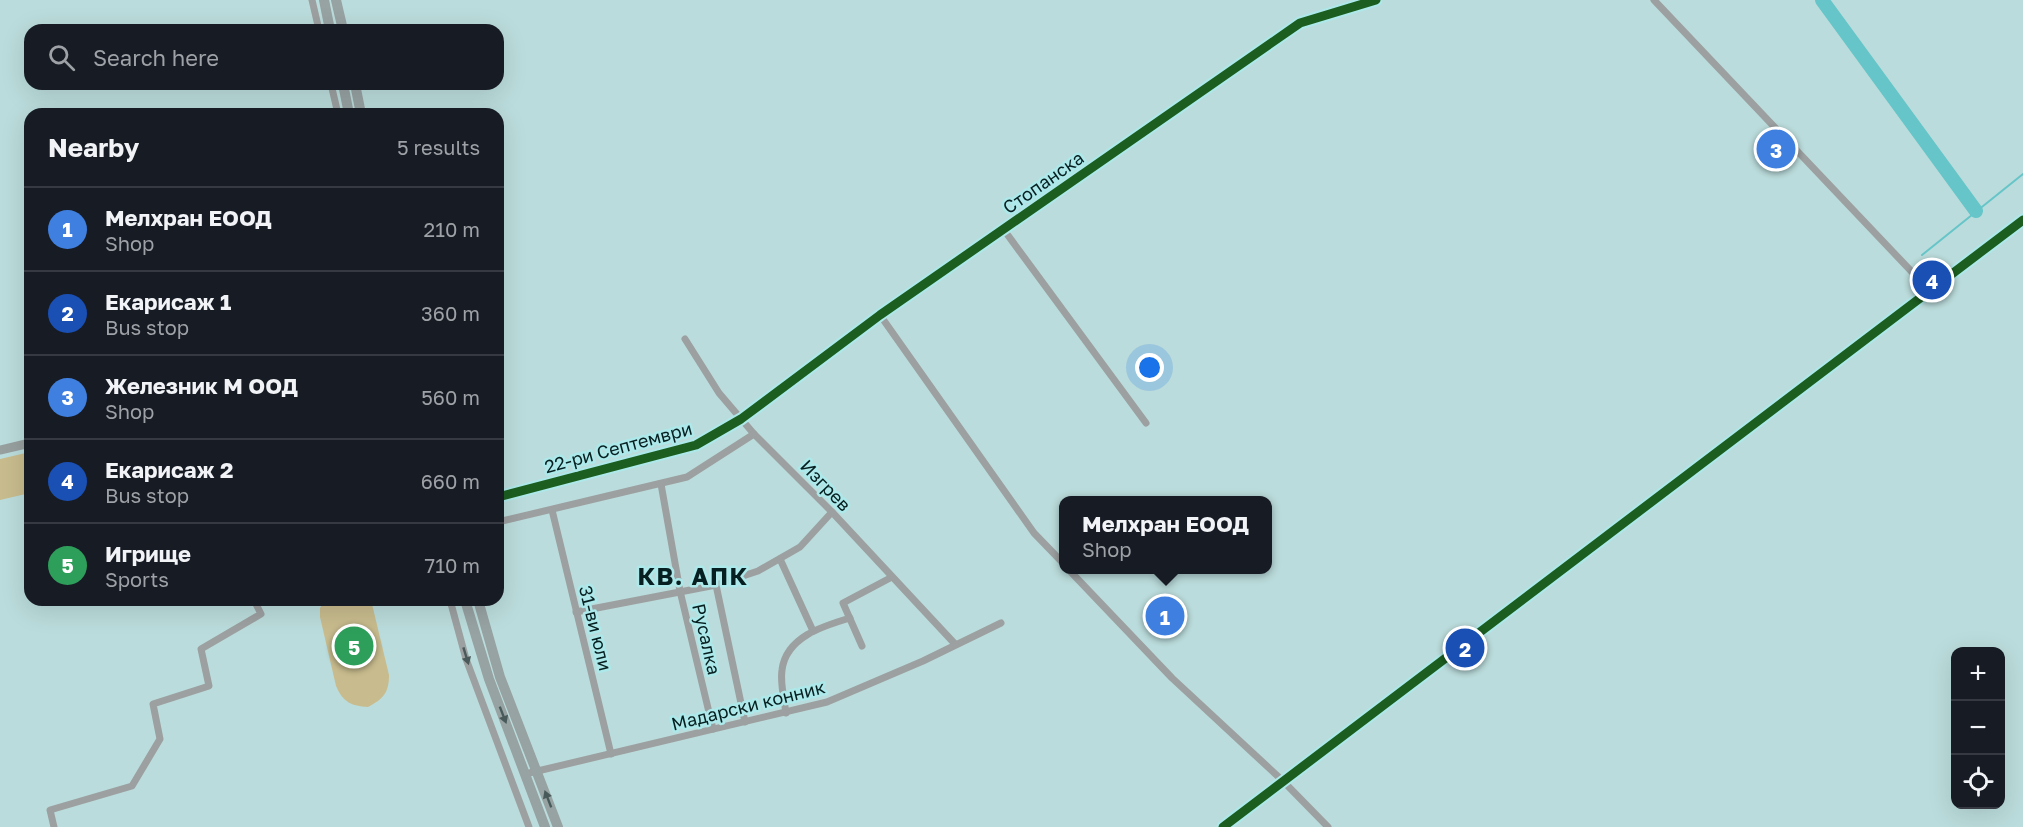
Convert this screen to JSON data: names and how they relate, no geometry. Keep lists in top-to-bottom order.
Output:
{
  "streets": {
    "street": [
      "Стопанска",
      "22-ри Септември",
      "Изгрев",
      "31-ви юли",
      "Русалка",
      "Мадарски конник"
    ]
  },
  "crossings": [
    ["Стопанска", "22-ри Септември"],
    ["Стопанска", "Изгрев"],
    ["22-ри Септември", "Изгрев"],
    ["Изгрев", "Мадарски конник"],
    ["31-ви юли", "Мадарски конник"],
    ["Русалка", "Мадарски конник"]
  ],
  "districts": ["КВ. АПК"],
  "page": {
    "search": "Search here",
    "heading": ["Nearby", "5 results"],
    "pins": [
      "3",
      "4",
      "1",
      "5",
      "2"
    ],
    "list": [
      {
        "mark": "1",
        "name": "Мелхран ЕООД",
        "note": "Shop",
        "value": "210 m"
      },
      {
        "mark": "2",
        "name": "Екарисаж 1",
        "note": "Bus stop",
        "value": "360 m"
      },
      {
        "mark": "3",
        "name": "Железник М ООД",
        "note": "Shop",
        "value": "560 m"
      },
      {
        "mark": "4",
        "name": "Екарисаж 2",
        "note": "Bus stop",
        "value": "660 m"
      },
      {
        "mark": "5",
        "name": "Игрище",
        "note": "Sports",
        "value": "710 m"
      }
    ],
    "popup": ["Мелхран ЕООД", "Shop"],
    "map_buttons": ["+", "−"]
  }
}
